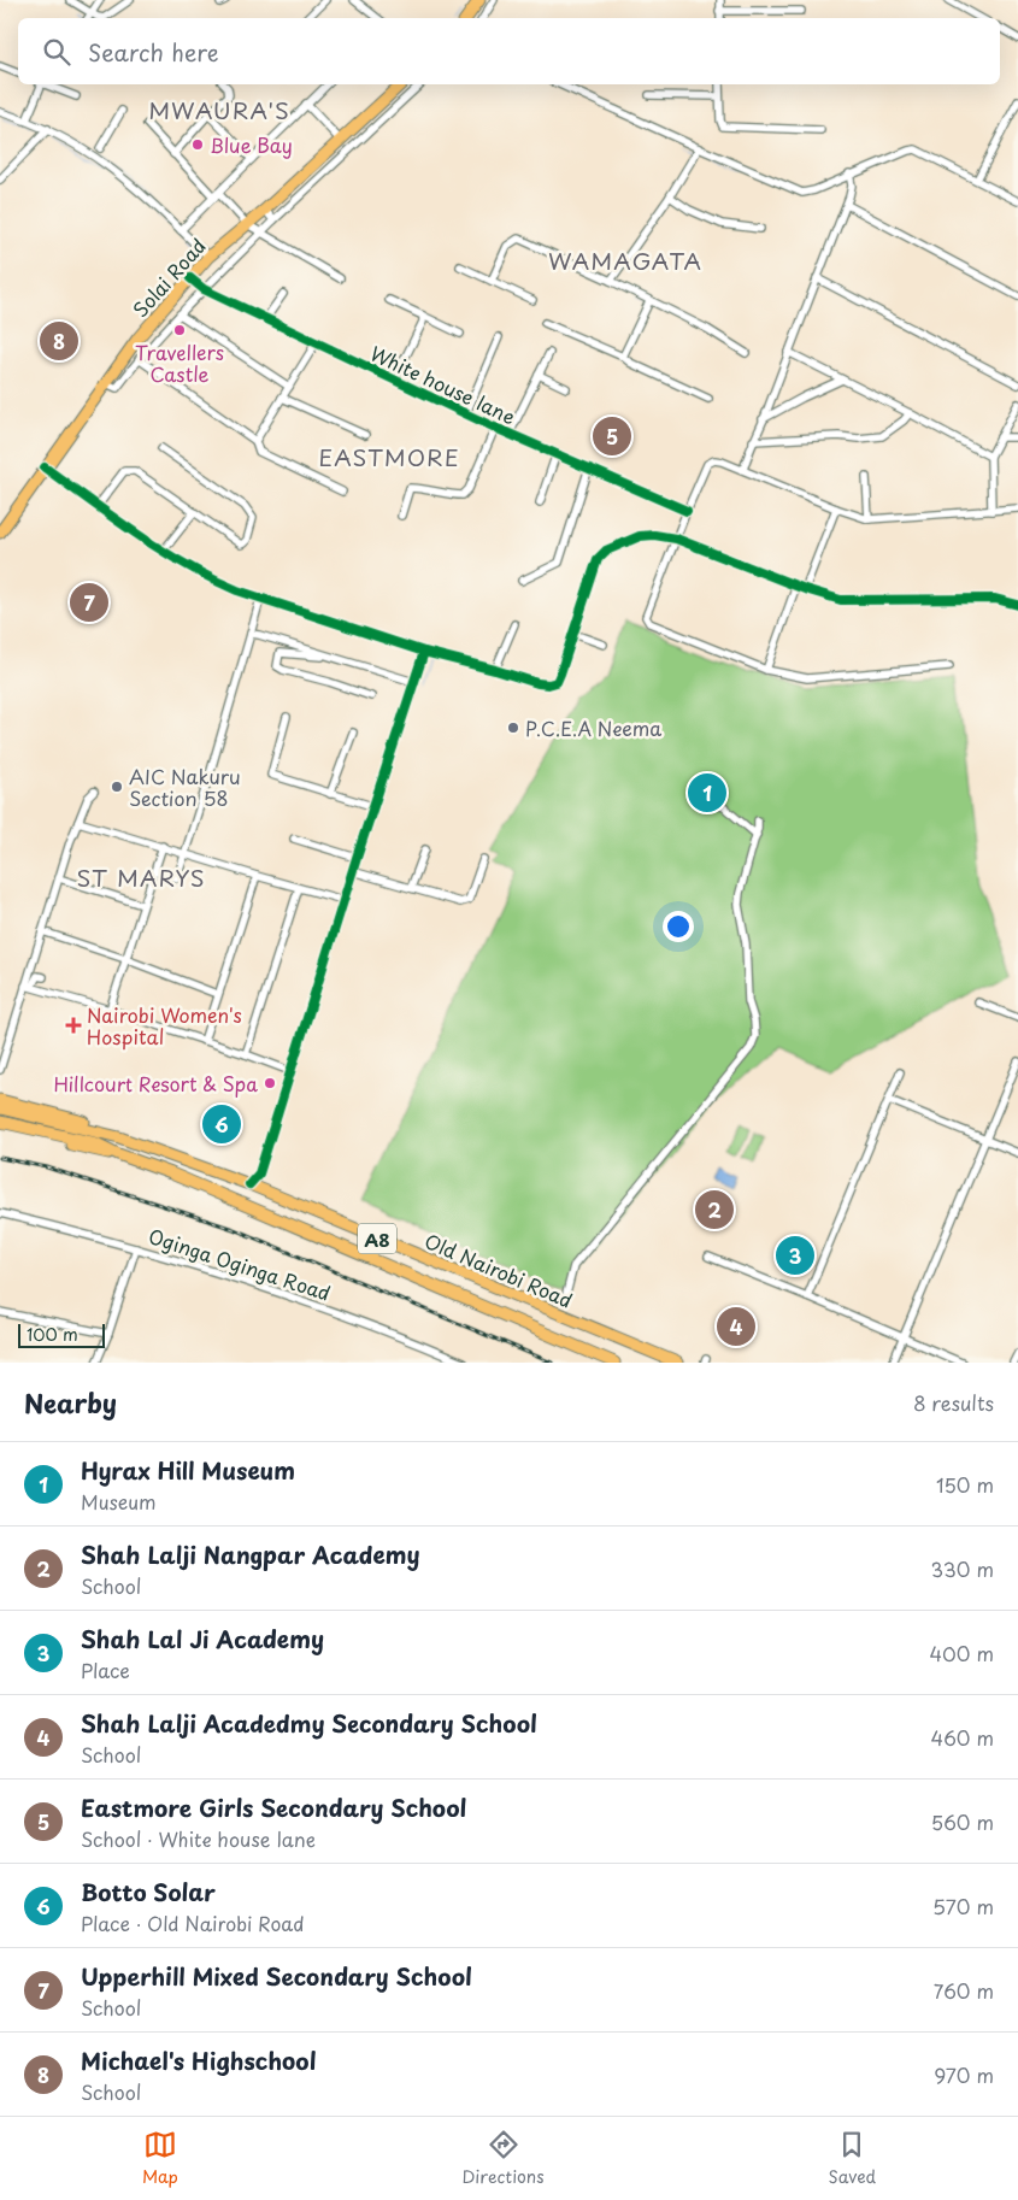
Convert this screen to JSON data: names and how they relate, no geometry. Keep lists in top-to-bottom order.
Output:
{
  "streets": {
    "highway": ["Solai Road", "A8", "Old Nairobi Road"],
    "street": ["White house lane", "Oginga Oginga Road"]
  },
  "crossings": [
    ["Solai Road", "White house lane"]
  ],
  "districts": [
    "MWAURA'S",
    "WAMAGATA",
    "EASTMORE",
    "ST MARYS"
  ],
  "places": {
    "other": [
      "Blue Bay",
      "Travellers Castle",
      "P.C.E.A Neema",
      "AIC Nakuru Section 58",
      "Hillcourt Resort & Spa"
    ],
    "health": ["Nairobi Women's Hospital"]
  },
  "scale_bar": "100 m",
  "page": {
    "search": "Search here",
    "pins": [
      "8",
      "5",
      "7",
      "1",
      "6",
      "2",
      "3",
      "4"
    ],
    "scale": "100 m",
    "heading": ["Nearby", "8 results"],
    "list": [
      {
        "mark": "1",
        "name": "Hyrax Hill Museum",
        "note": "Museum",
        "value": "150 m"
      },
      {
        "mark": "2",
        "name": "Shah Lalji Nangpar Academy",
        "note": "School",
        "value": "330 m"
      },
      {
        "mark": "3",
        "name": "Shah Lal Ji Academy",
        "note": "Place",
        "value": "400 m"
      },
      {
        "mark": "4",
        "name": "Shah Lalji Acadedmy Secondary School",
        "note": "School",
        "value": "460 m"
      },
      {
        "mark": "5",
        "name": "Eastmore Girls Secondary School",
        "note": "School · White house lane",
        "value": "560 m"
      },
      {
        "mark": "6",
        "name": "Botto Solar",
        "note": "Place · Old Nairobi Road",
        "value": "570 m"
      },
      {
        "mark": "7",
        "name": "Upperhill Mixed Secondary School",
        "note": "School",
        "value": "760 m"
      },
      {
        "mark": "8",
        "name": "Michael's Highschool",
        "note": "School",
        "value": "970 m"
      }
    ],
    "nav": ["Map", "Directions", "Saved"]
  }
}
